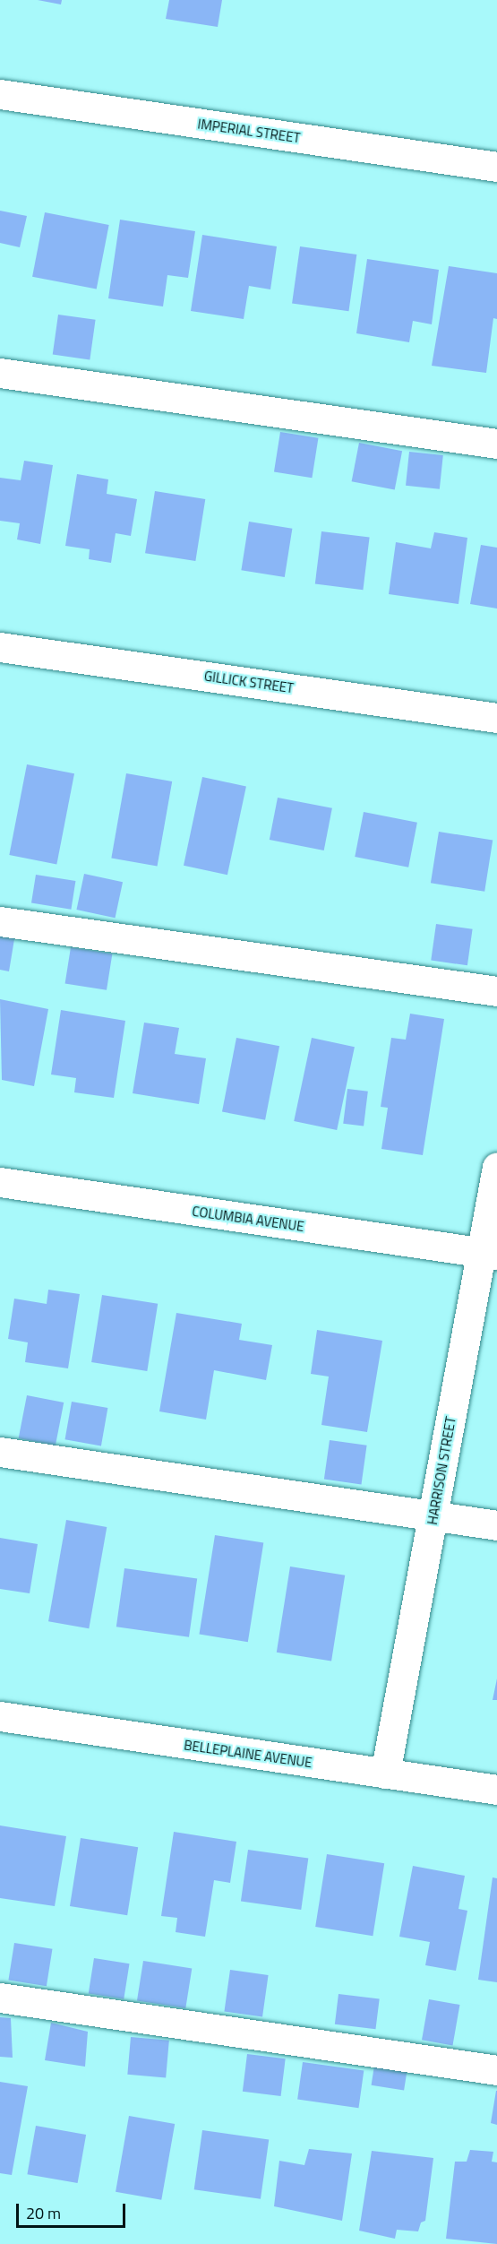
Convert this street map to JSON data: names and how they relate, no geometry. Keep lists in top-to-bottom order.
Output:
{
  "streets": {
    "street": [
      "IMPERIAL STREET",
      "GILLICK STREET",
      "COLUMBIA AVENUE",
      "HARRISON STREET",
      "BELLEPLAINE AVENUE"
    ]
  },
  "crossings": [
    ["COLUMBIA AVENUE", "HARRISON STREET"],
    ["HARRISON STREET", "BELLEPLAINE AVENUE"]
  ],
  "scale_bar": "20 m"
}
